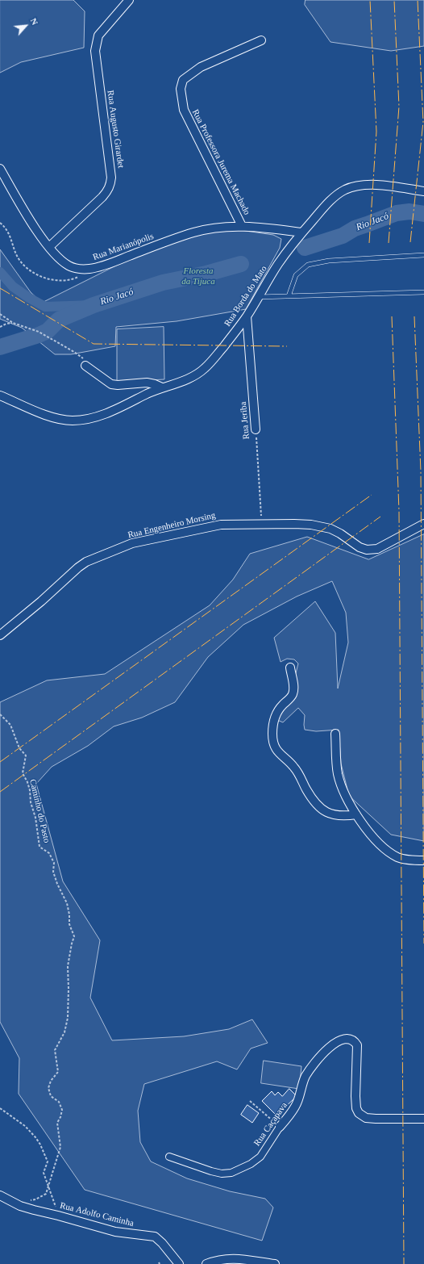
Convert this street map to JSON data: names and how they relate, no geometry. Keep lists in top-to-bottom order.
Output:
{
  "streets": {
    "street": [
      "Rua Augusto Girardet",
      "Rua Professora Jurema Machado",
      "Rua Marianópolis",
      "Rua Borda do Mato",
      "Rua Jeriba",
      "Rua Engenheiro Morsing",
      "Rua Caçapava",
      "Rua Adolfo Caminha"
    ],
    "path": ["Caminho do Pasto"]
  },
  "crossings": [
    ["Rua Augusto Girardet", "Rua Marianópolis"],
    ["Rua Professora Jurema Machado", "Rua Marianópolis"],
    ["Rua Marianópolis", "Rua Borda do Mato"],
    ["Rua Borda do Mato", "Rua Jeriba"],
    ["Rua Jeriba", "Rua Engenheiro Morsing"]
  ],
  "water": ["Rio Jacó"],
  "parks": ["Floresta da Tijuca"],
  "north": "top right"
}
